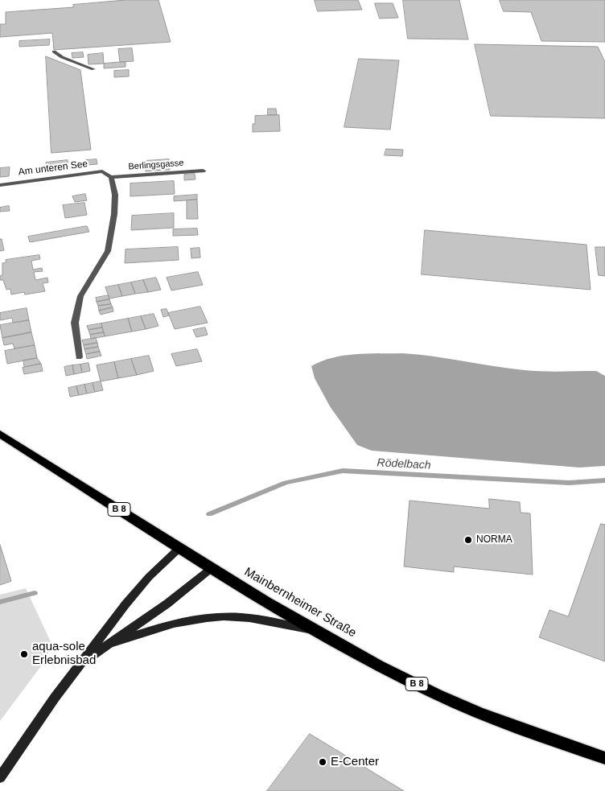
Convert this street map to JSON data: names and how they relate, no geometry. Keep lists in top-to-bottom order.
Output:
{
  "streets": {
    "main road": ["B 8", "Mainbernheimer Straße"],
    "street": ["Berlingsgasse", "Am unteren See"]
  },
  "crossings": [
    ["Berlingsgasse", "Am unteren See"]
  ],
  "water": ["Rödelbach"],
  "places": ["NORMA", "aqua-sole Erlebnisbad", "E-Center"]
}
